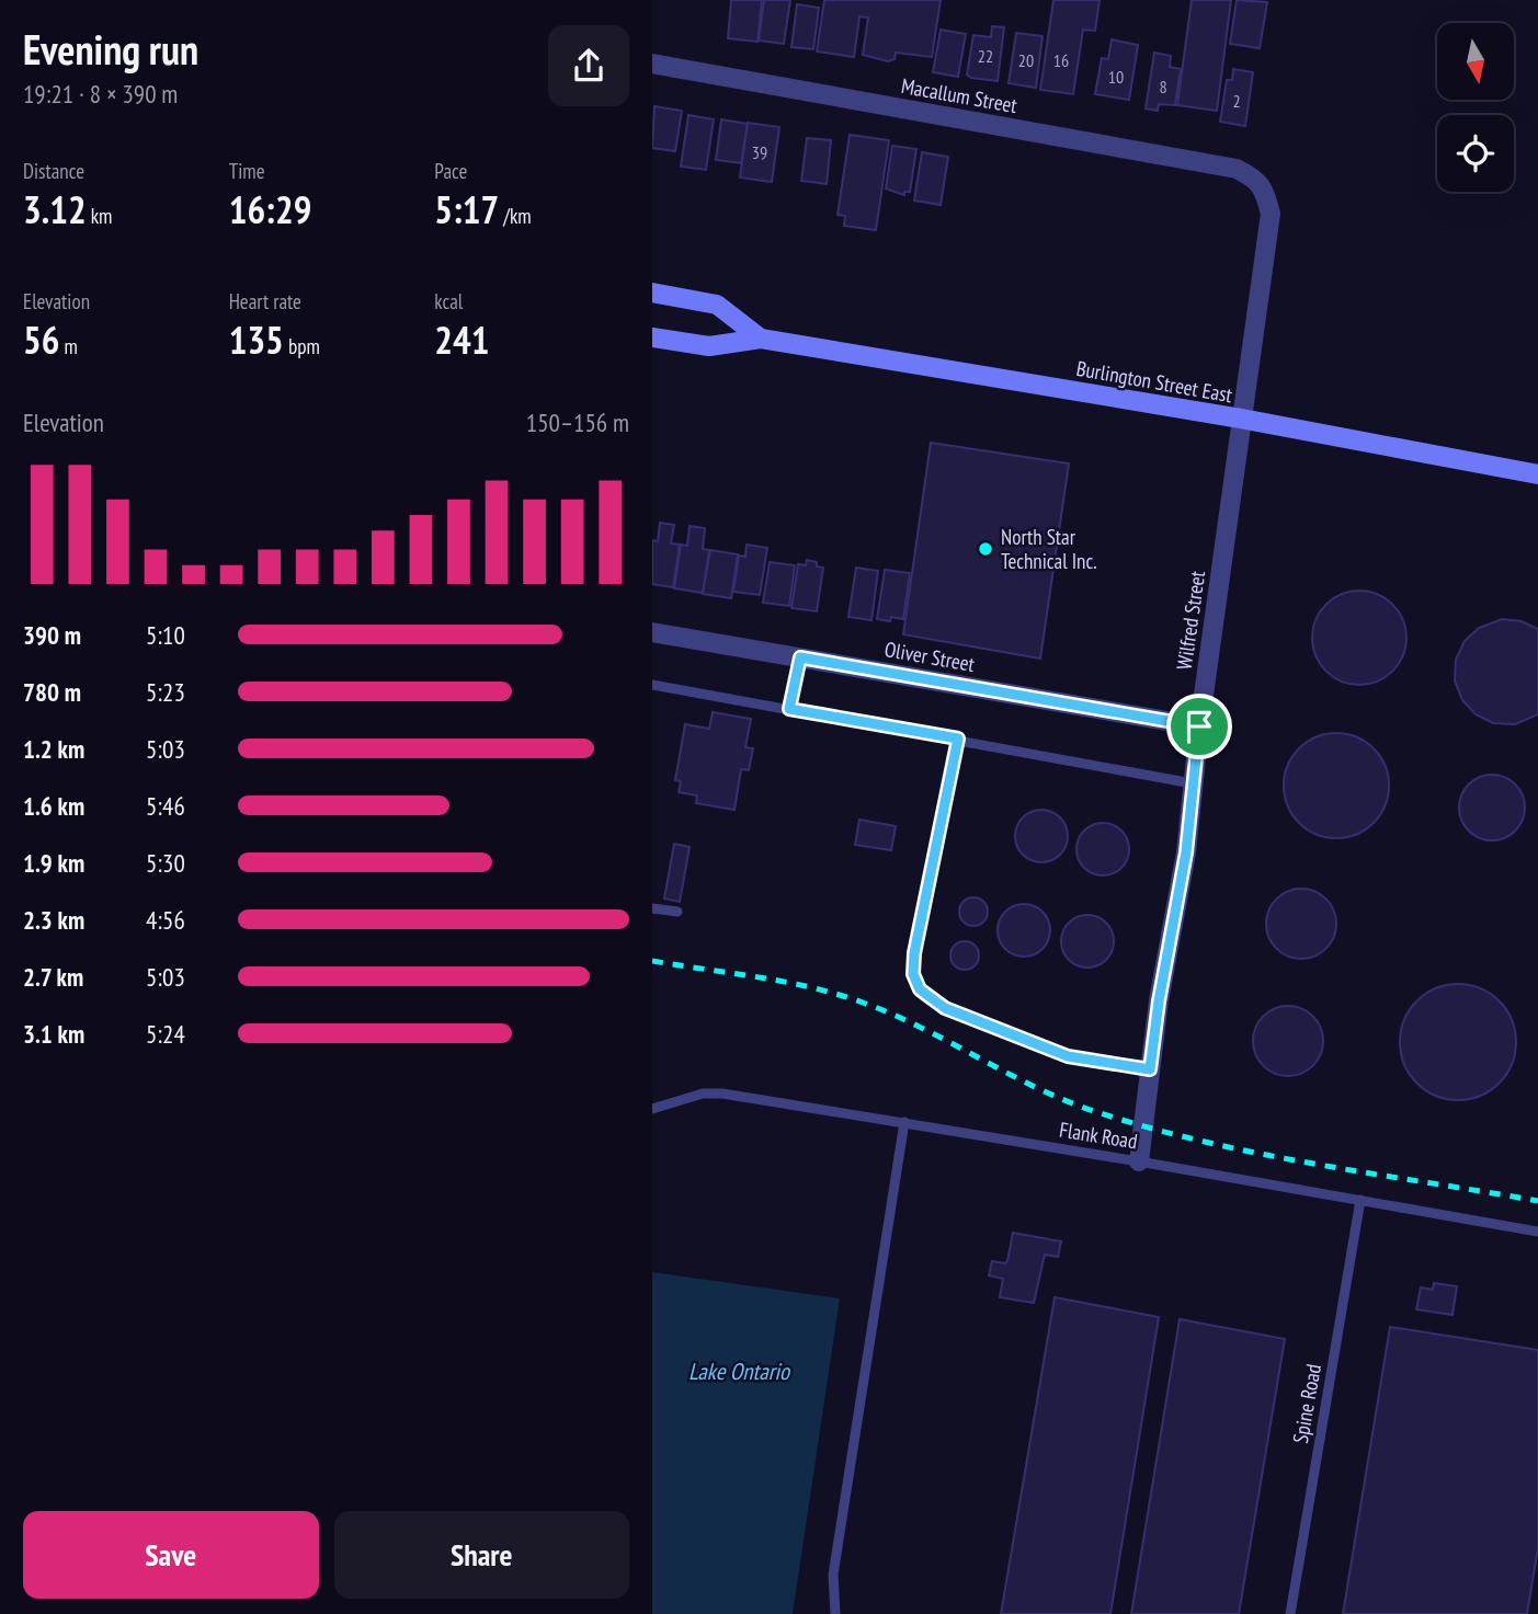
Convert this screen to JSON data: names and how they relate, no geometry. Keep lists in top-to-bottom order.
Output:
{
  "streets": {
    "main road": ["Burlington Street East"],
    "street": ["Macallum Street", "Wilfred Street", "Oliver Street"],
    "lane": ["Flank Road", "Spine Road"]
  },
  "crossings": [
    ["Macallum Street", "Wilfred Street"],
    ["Burlington Street East", "Wilfred Street"],
    ["Wilfred Street", "Oliver Street"],
    ["Wilfred Street", "Flank Road"],
    ["Flank Road", "Spine Road"]
  ],
  "water": ["Lake Ontario"],
  "places": ["North Star Technical Inc."],
  "house_numbers": [
    "22",
    "20",
    "16",
    "10",
    "8",
    "2",
    "39"
  ],
  "north": "bottom",
  "page": {
    "heading": ["Evening run", "19:21 · 8 × 390 m"],
    "stats": [
      ["Distance", "3.12 km"],
      ["Time", "16:29"],
      ["Pace", "5:17 /km"],
      ["Elevation", "56 m"],
      ["Heart rate", "135 bpm"],
      ["kcal", "241"]
    ],
    "chart": ["Elevation", "150–156 m"],
    "list": [
      {
        "name": "390 m",
        "note": "5:10"
      },
      {
        "name": "780 m",
        "note": "5:23"
      },
      {
        "name": "1.2 km",
        "note": "5:03"
      },
      {
        "name": "1.6 km",
        "note": "5:46"
      },
      {
        "name": "1.9 km",
        "note": "5:30"
      },
      {
        "name": "2.3 km",
        "note": "4:56"
      },
      {
        "name": "2.7 km",
        "note": "5:03"
      },
      {
        "name": "3.1 km",
        "note": "5:24"
      }
    ],
    "buttons": ["Save", "Share"]
  }
}
